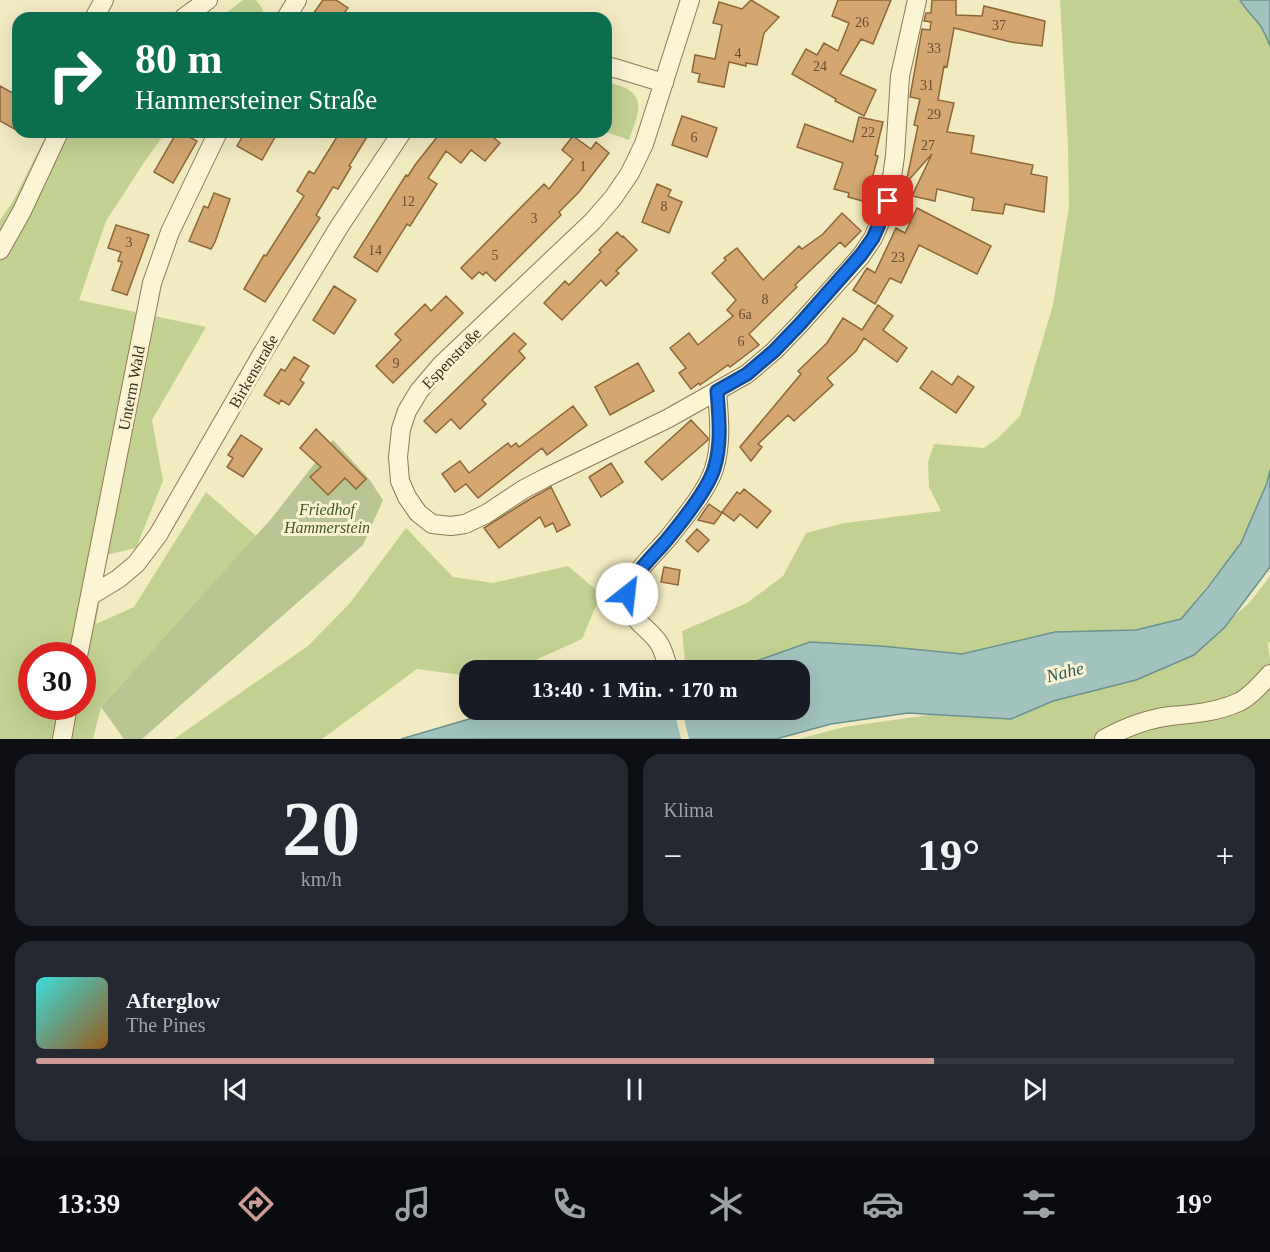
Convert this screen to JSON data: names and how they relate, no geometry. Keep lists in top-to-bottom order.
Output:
{
  "streets": {
    "street": ["Espenstraße", "Birkenstraße", "Unterm Wald"]
  },
  "crossings": [
    ["Birkenstraße", "Unterm Wald"]
  ],
  "water": ["Nahe"],
  "parks": ["Friedhof Hammerstein"],
  "house_numbers": [
    "26",
    "37",
    "33",
    "4",
    "24",
    "31",
    "29",
    "22",
    "6",
    "27",
    "1",
    "12",
    "8",
    "3",
    "3",
    "14",
    "5",
    "23",
    "8",
    "6a",
    "6",
    "9"
  ],
  "page": {
    "turn": ["80 m", "Hammersteiner Straße"],
    "limit": "30",
    "trip": "13:40 · 1 Min. · 170 m",
    "tile": [
      ["20", "km/h"],
      "Klima"
    ],
    "heat": ["−", "19°", "+"],
    "song": ["Afterglow", "The Pines"],
    "tabs": ["13:39", "19°"]
  }
}
